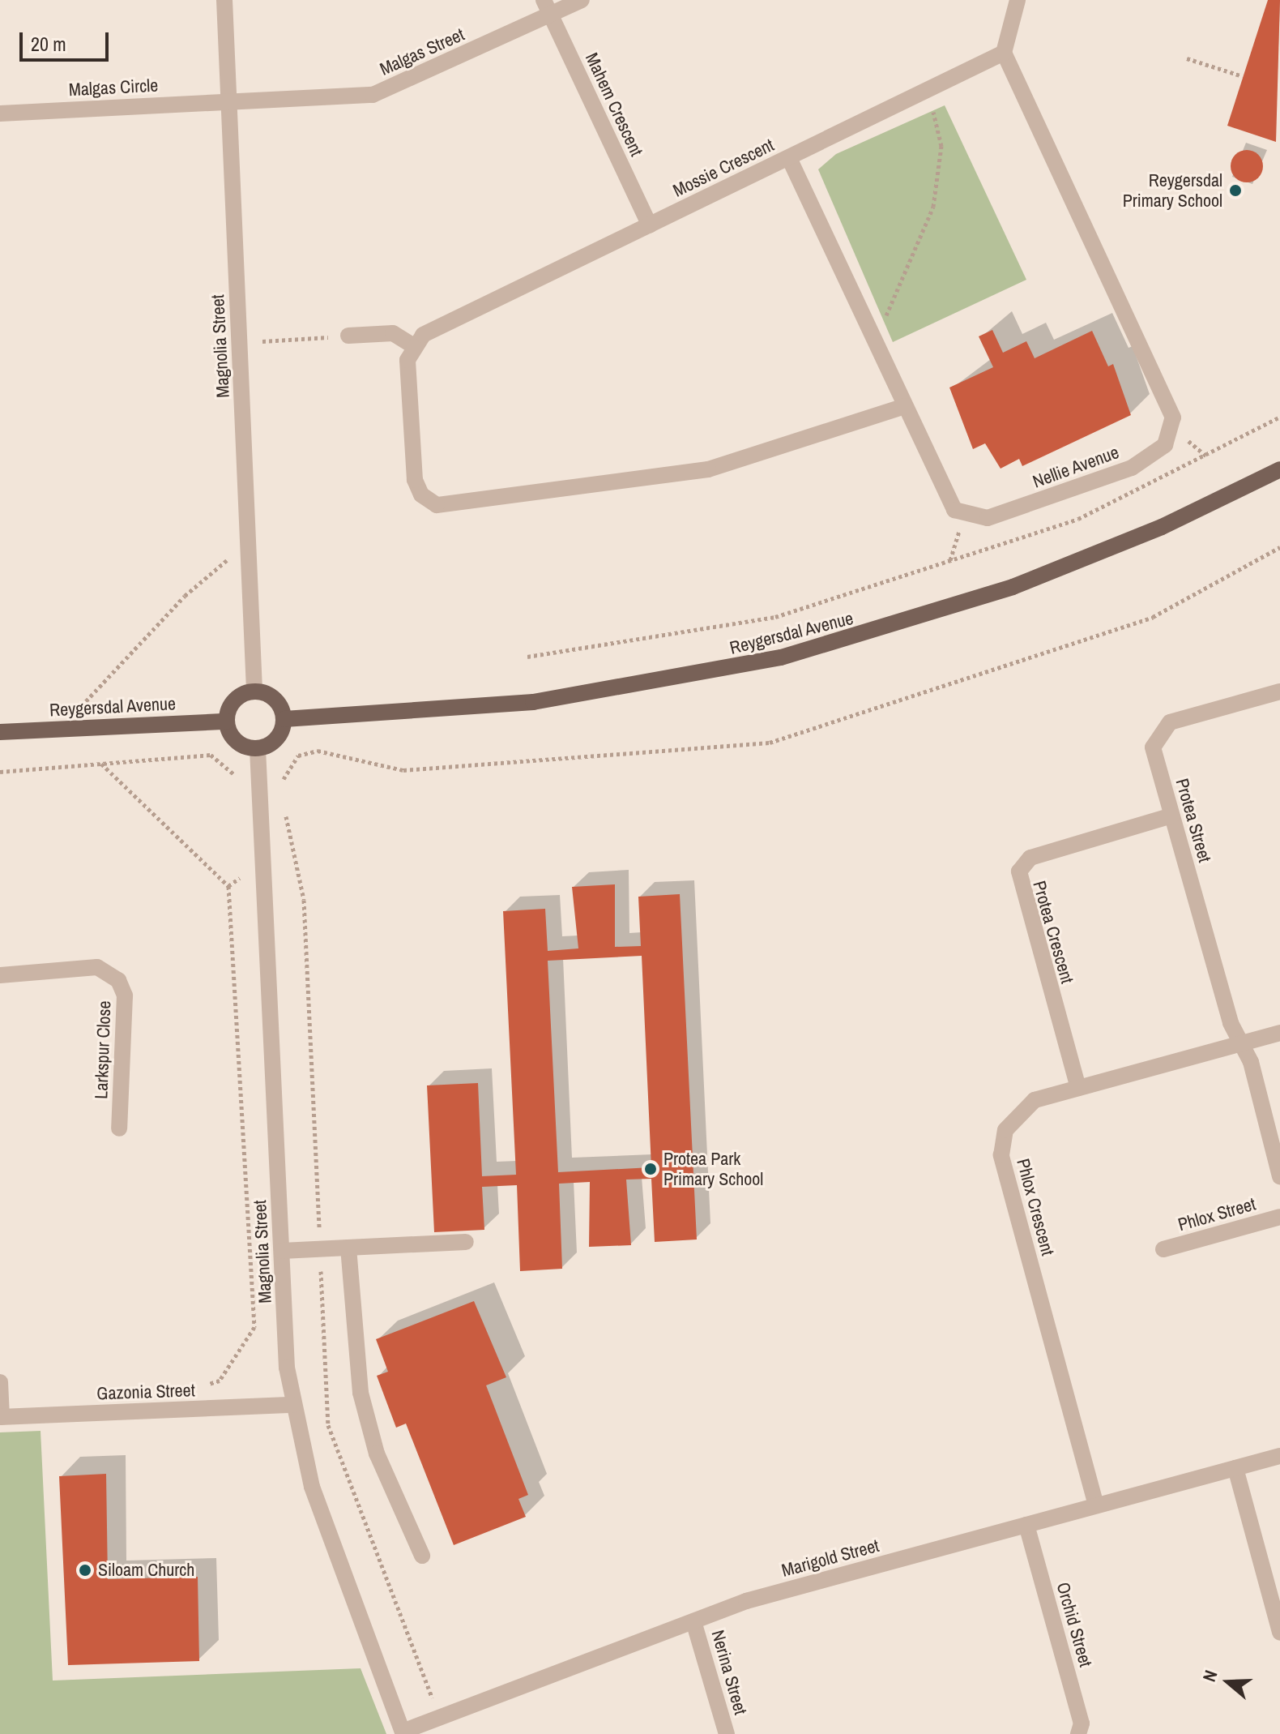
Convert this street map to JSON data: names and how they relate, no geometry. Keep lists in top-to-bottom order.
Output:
{
  "streets": {
    "main road": ["Reygersdal Avenue"],
    "street": [
      "Malgas Street",
      "Malgas Circle",
      "Mahem Crescent",
      "Mossie Crescent",
      "Magnolia Street",
      "Nellie Avenue",
      "Protea Street",
      "Protea Crescent",
      "Larkspur Close",
      "Phlox Crescent",
      "Phlox Street",
      "Gazonia Street",
      "Marigold Street",
      "Orchid Street",
      "Nerina Street"
    ]
  },
  "crossings": [
    ["Malgas Street", "Malgas Circle"],
    ["Malgas Street", "Mahem Crescent"],
    ["Malgas Street", "Magnolia Street"],
    ["Malgas Circle", "Magnolia Street"],
    ["Mahem Crescent", "Mossie Crescent"],
    ["Mossie Crescent", "Nellie Avenue"],
    ["Magnolia Street", "Reygersdal Avenue"],
    ["Magnolia Street", "Gazonia Street"],
    ["Magnolia Street", "Marigold Street"],
    ["Protea Street", "Protea Crescent"],
    ["Protea Street", "Phlox Crescent"],
    ["Protea Crescent", "Phlox Crescent"],
    ["Phlox Crescent", "Marigold Street"],
    ["Marigold Street", "Orchid Street"],
    ["Marigold Street", "Nerina Street"]
  ],
  "places": ["Reygersdal Primary School", "Protea Park Primary School", "Siloam Church"],
  "scale_bar": "20 m",
  "north": "left"
}
